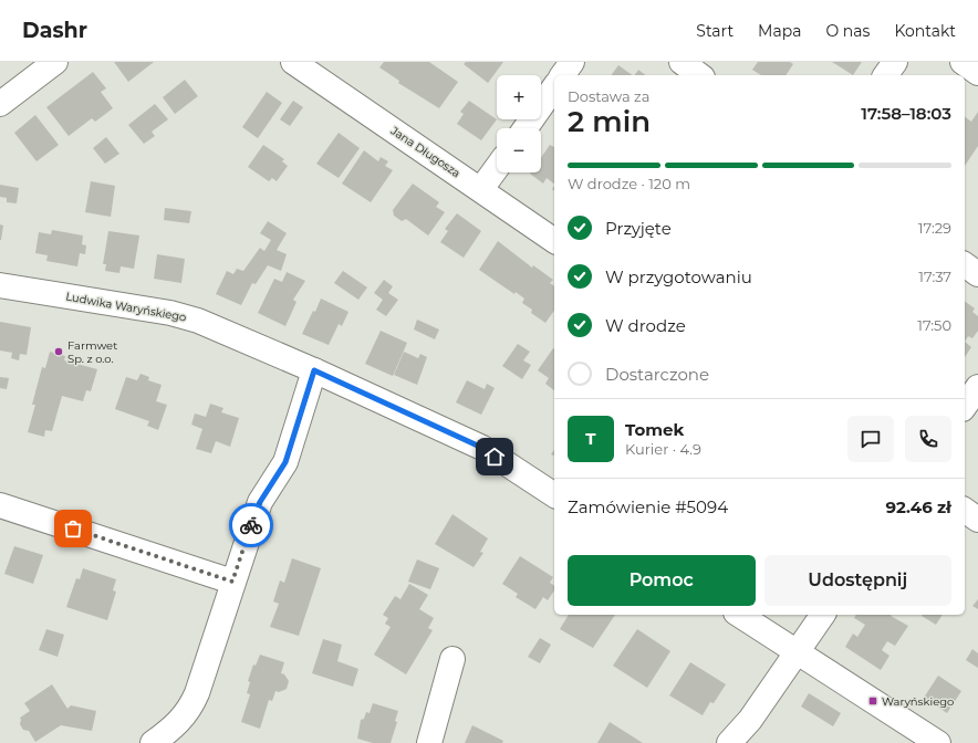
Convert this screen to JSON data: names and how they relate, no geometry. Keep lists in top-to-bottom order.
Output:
{
  "streets": {
    "street": ["Jana Długosza", "Ludwika Waryńskiego"]
  },
  "places": {
    "other": ["Farmwet Sp. z o.o."],
    "transit": ["Waryńskiego"]
  },
  "page": {
    "header": "Dashr",
    "nav": [
      "Start",
      "Mapa",
      "O nas",
      "Kontakt"
    ],
    "map_buttons": ["+", "−"],
    "heading": ["2 min", "Dostawa za", "17:58–18:03"],
    "panel": [
      "Tomek",
      "Kurier · 4.9",
      "Zamówienie #5094",
      "92.46 zł"
    ],
    "bar": "W drodze · 120 m",
    "list": [
      ["Przyjęte", "17:29"],
      ["W przygotowaniu", "17:37"],
      ["W drodze", "17:50"],
      "Dostarczone"
    ],
    "round": "T",
    "buttons": ["Pomoc", "Udostępnij"]
  }
}
